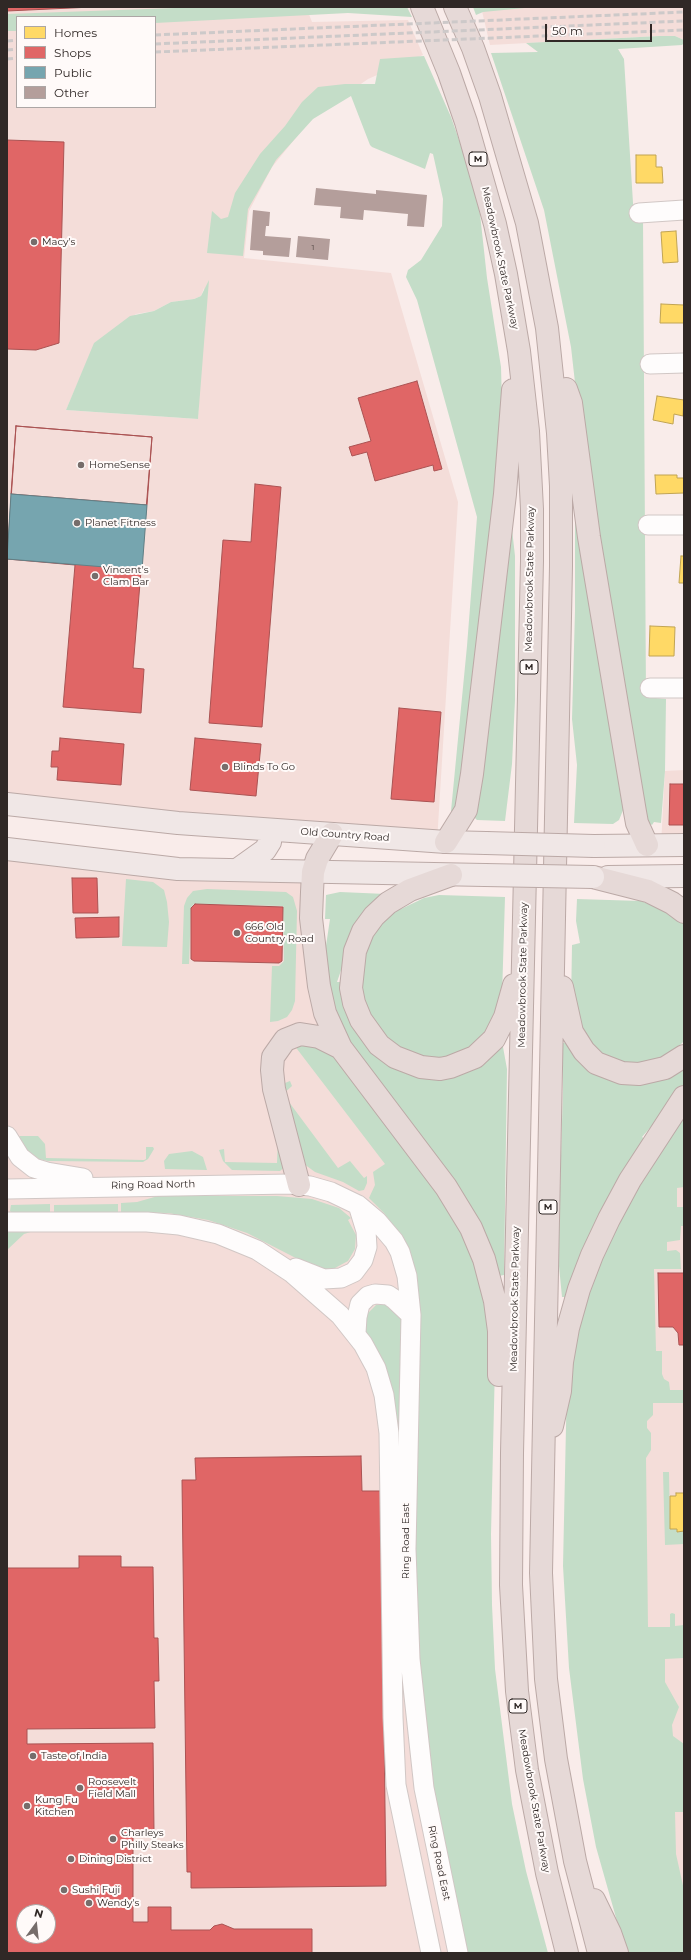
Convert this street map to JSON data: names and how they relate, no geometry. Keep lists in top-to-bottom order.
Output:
{
  "streets": {
    "highway": ["M", "Meadowbrook State Parkway"],
    "main road": ["Old Country Road"],
    "street": ["Ring Road North", "Ring Road East"]
  },
  "crossings": [
    ["Ring Road North", "Ring Road East"]
  ],
  "places": [
    "Macy's",
    "HomeSense",
    "Planet Fitness",
    "Vincent's Clam Bar",
    "Blinds To Go",
    "666 Old Country Road",
    "Taste of India",
    "Roosevelt Field Mall",
    "Kung Fu Kitchen",
    "Charleys Philly Steaks",
    "Dining District",
    "Sushi Fuji",
    "Wendy's"
  ],
  "house_numbers": ["1"],
  "legend": [
    "Homes",
    "Shops",
    "Public",
    "Other"
  ],
  "scale_bar": "50 m",
  "north": "top"
}
